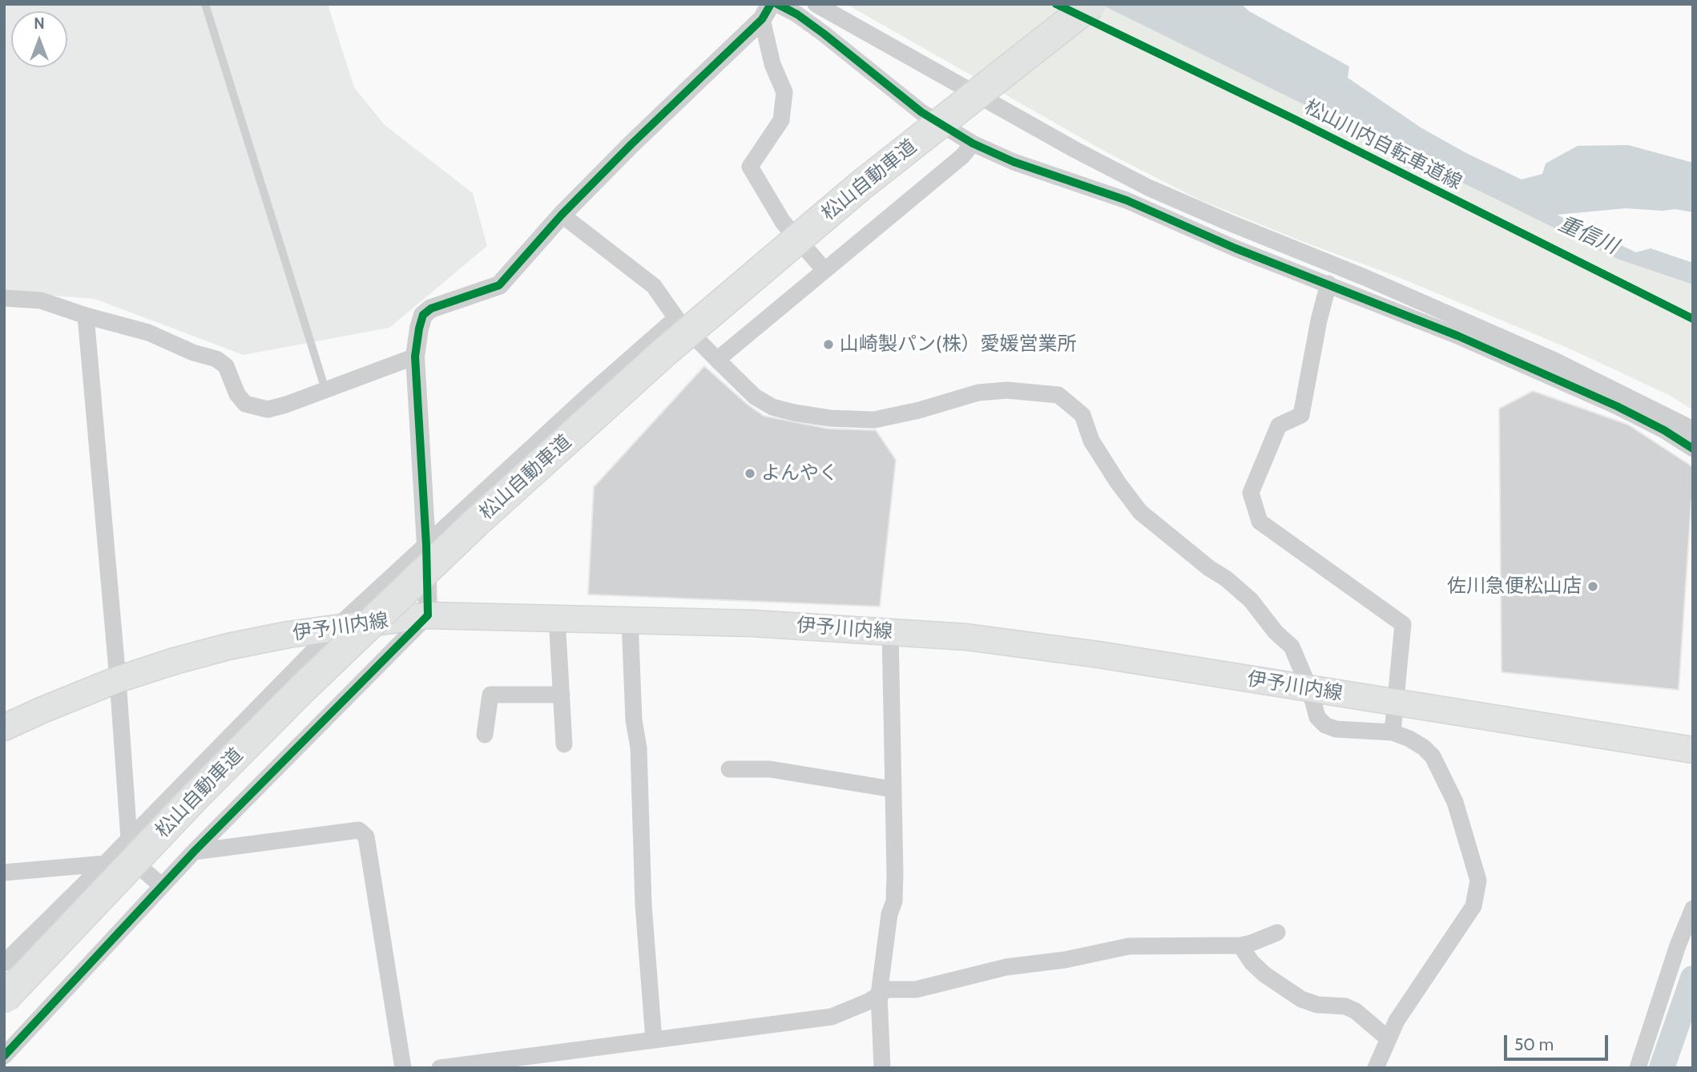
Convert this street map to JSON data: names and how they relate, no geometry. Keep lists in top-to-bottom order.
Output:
{
  "streets": {
    "highway": ["松山自動車道"],
    "main road": ["伊予川内線"],
    "cycle path": ["松山川内自転車道線"]
  },
  "water": ["重信川"],
  "places": ["山崎製パン(株）愛媛営業所", "よんやく", "佐川急便松山店"],
  "scale_bar": "50 m",
  "north": "top"
}
